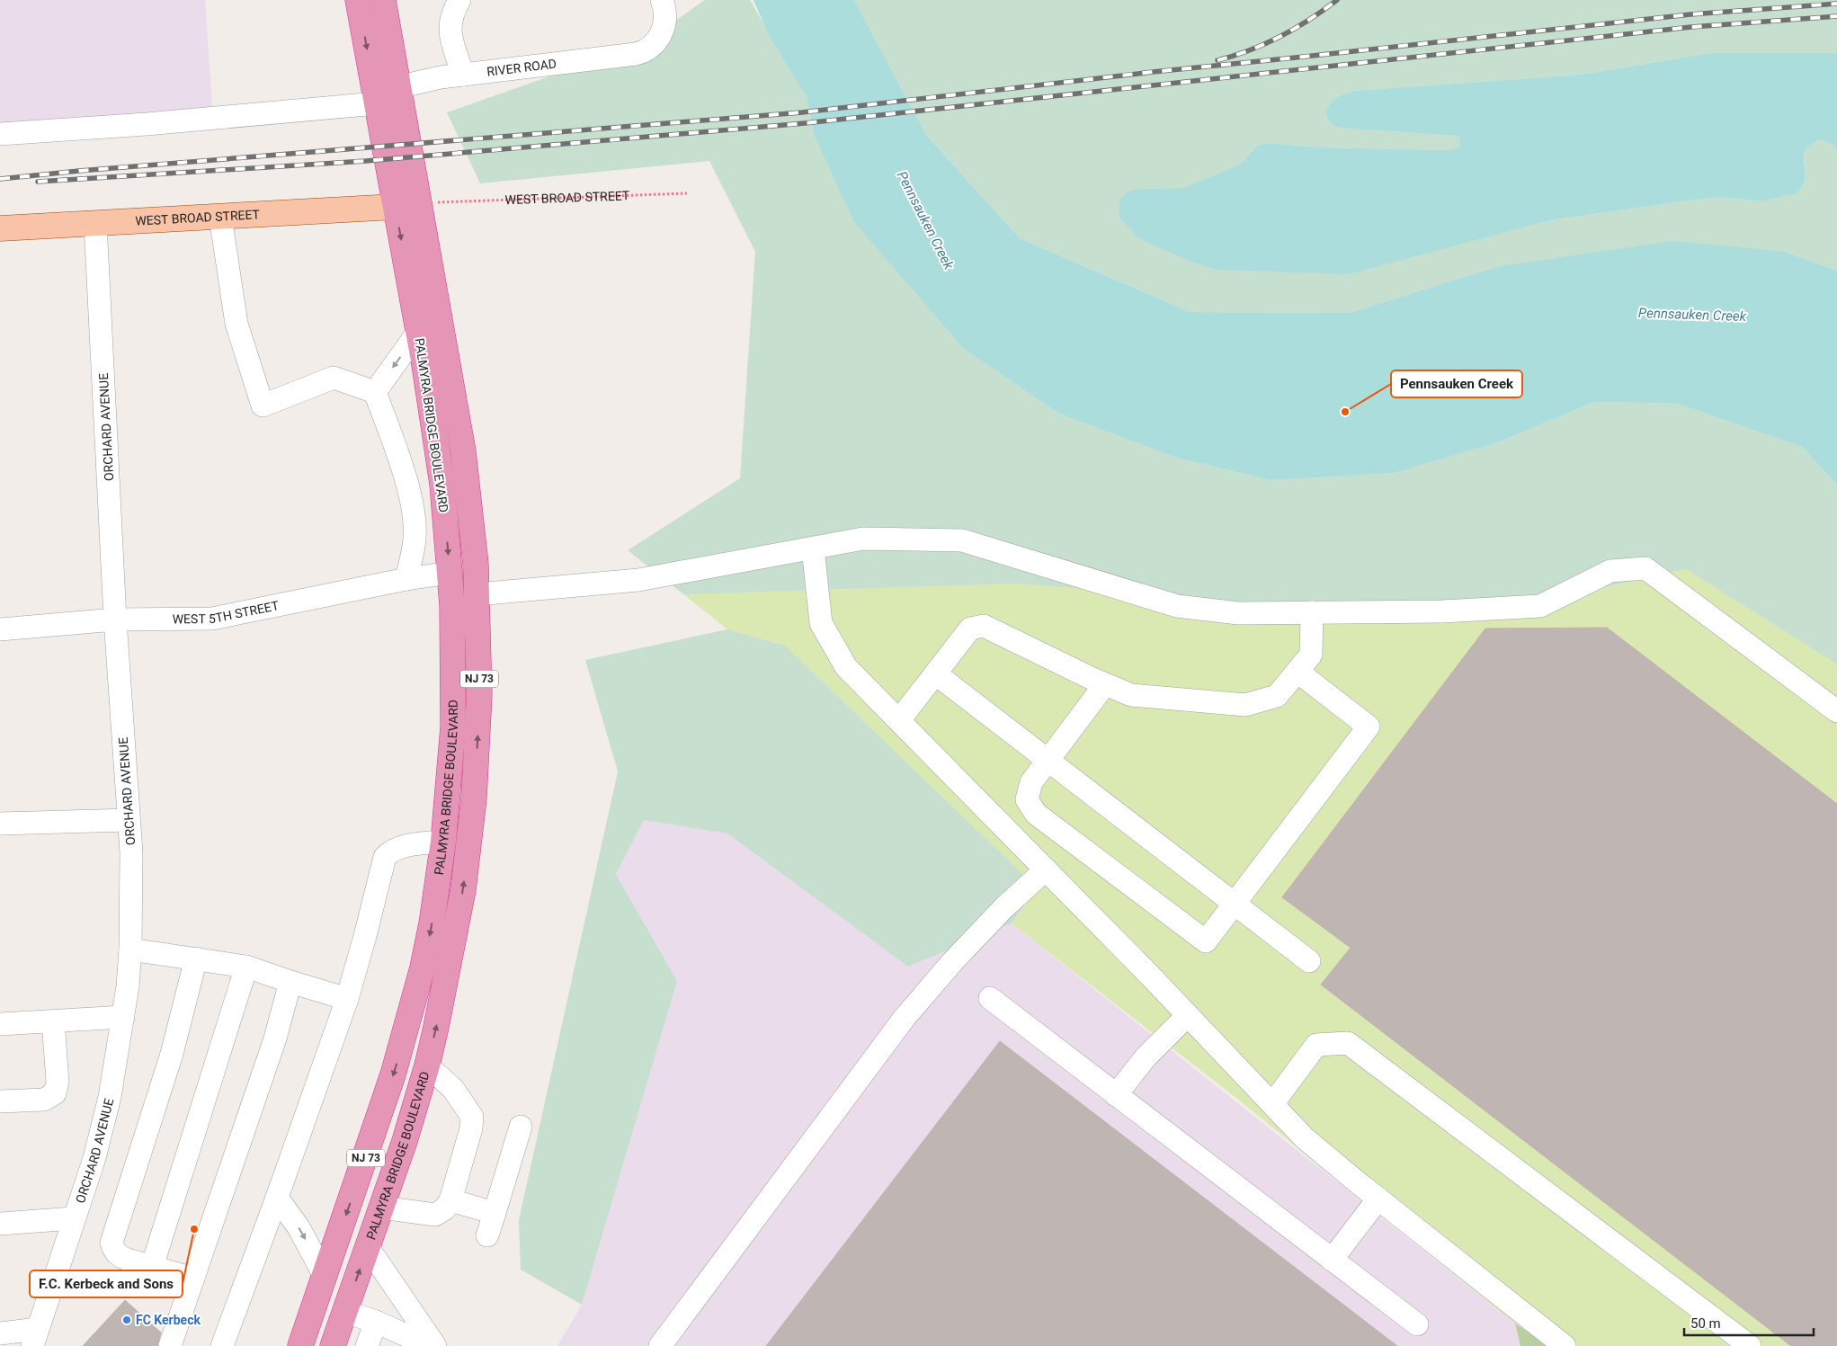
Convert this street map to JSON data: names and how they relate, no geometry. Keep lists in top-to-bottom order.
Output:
{
  "streets": {
    "highway": ["PALMYRA BRIDGE BOULEVARD", "NJ 73"],
    "main road": ["WEST BROAD STREET"],
    "street": ["RIVER ROAD", "ORCHARD AVENUE", "WEST 5TH STREET"]
  },
  "crossings": [
    ["RIVER ROAD", "PALMYRA BRIDGE BOULEVARD"],
    ["WEST BROAD STREET", "PALMYRA BRIDGE BOULEVARD"],
    ["WEST BROAD STREET", "ORCHARD AVENUE"],
    ["PALMYRA BRIDGE BOULEVARD", "WEST 5TH STREET"],
    ["ORCHARD AVENUE", "WEST 5TH STREET"]
  ],
  "water": ["Pennsauken Creek"],
  "places": ["Pennsauken Creek", "F.C. Kerbeck and Sons", "FC Kerbeck"],
  "scale_bar": "50 m"
}
